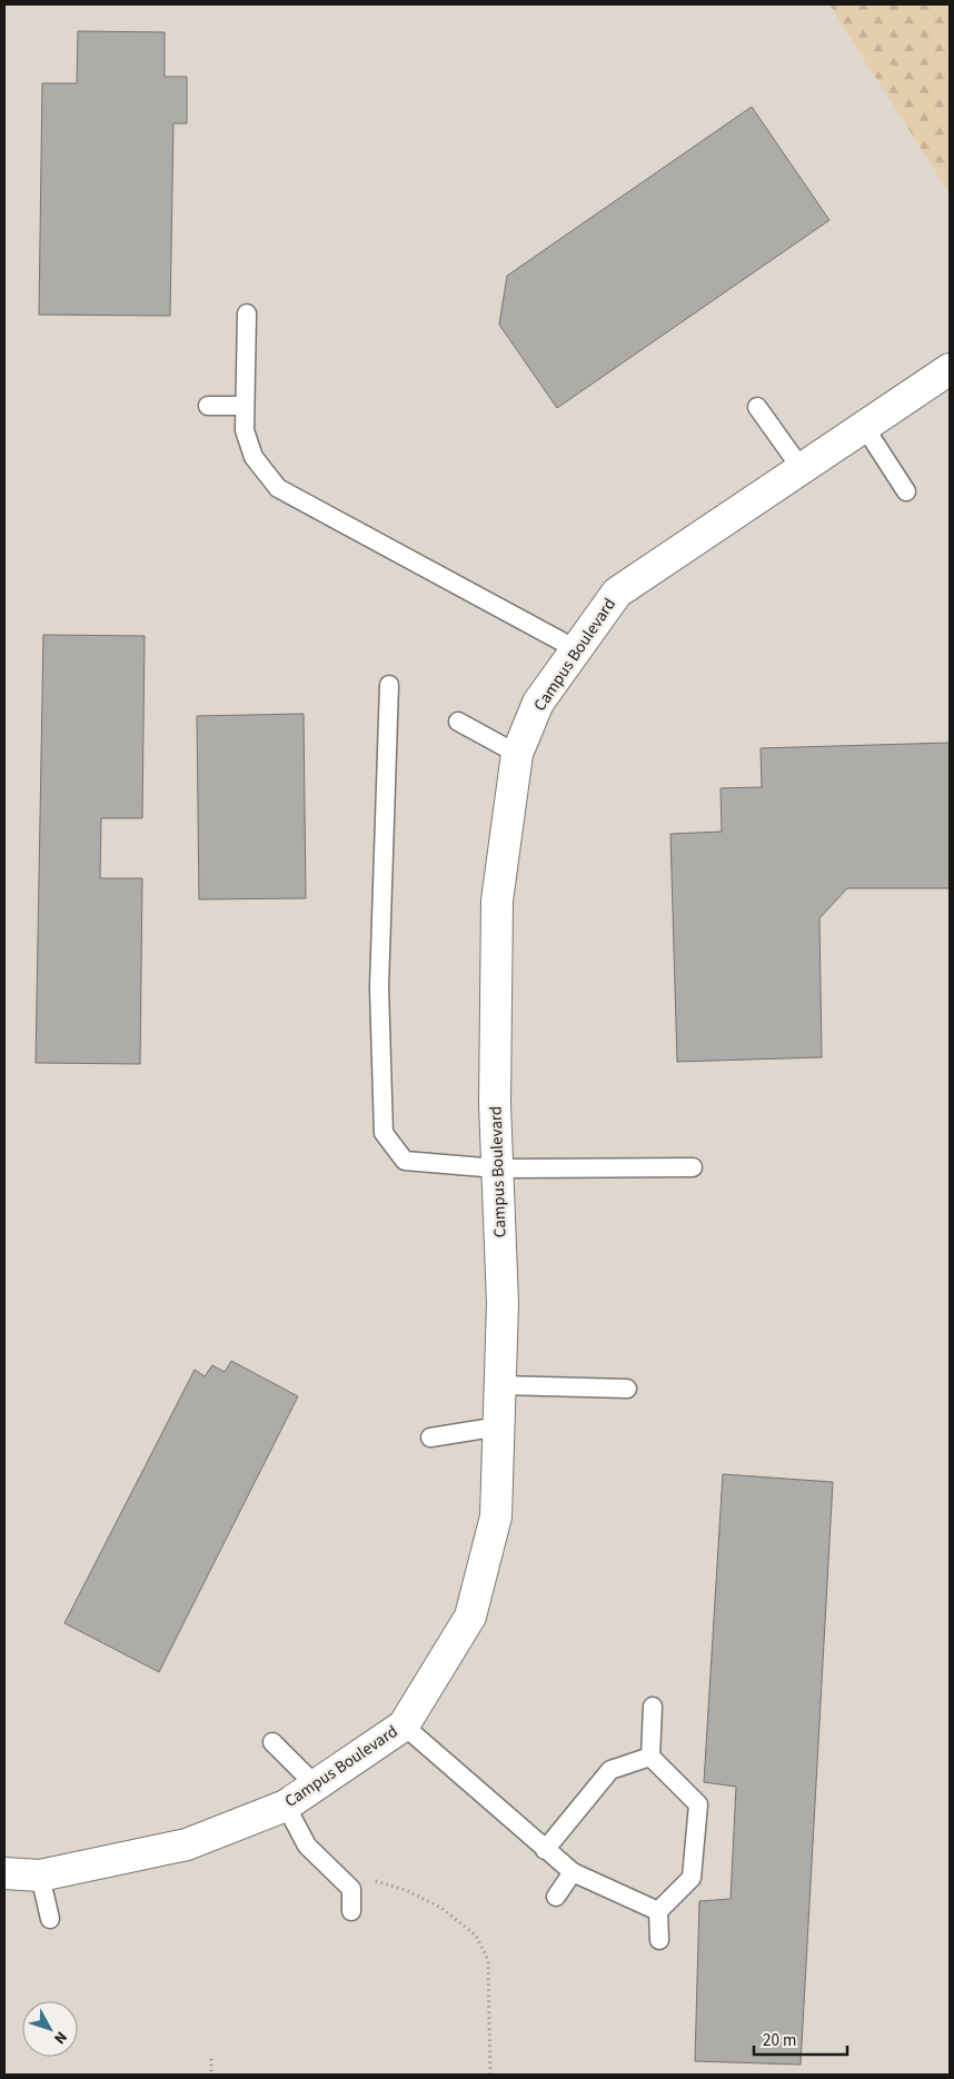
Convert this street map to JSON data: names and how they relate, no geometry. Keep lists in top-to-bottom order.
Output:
{
  "streets": {
    "street": ["Campus Boulevard"]
  },
  "scale_bar": "20 m",
  "north": "bottom right"
}
